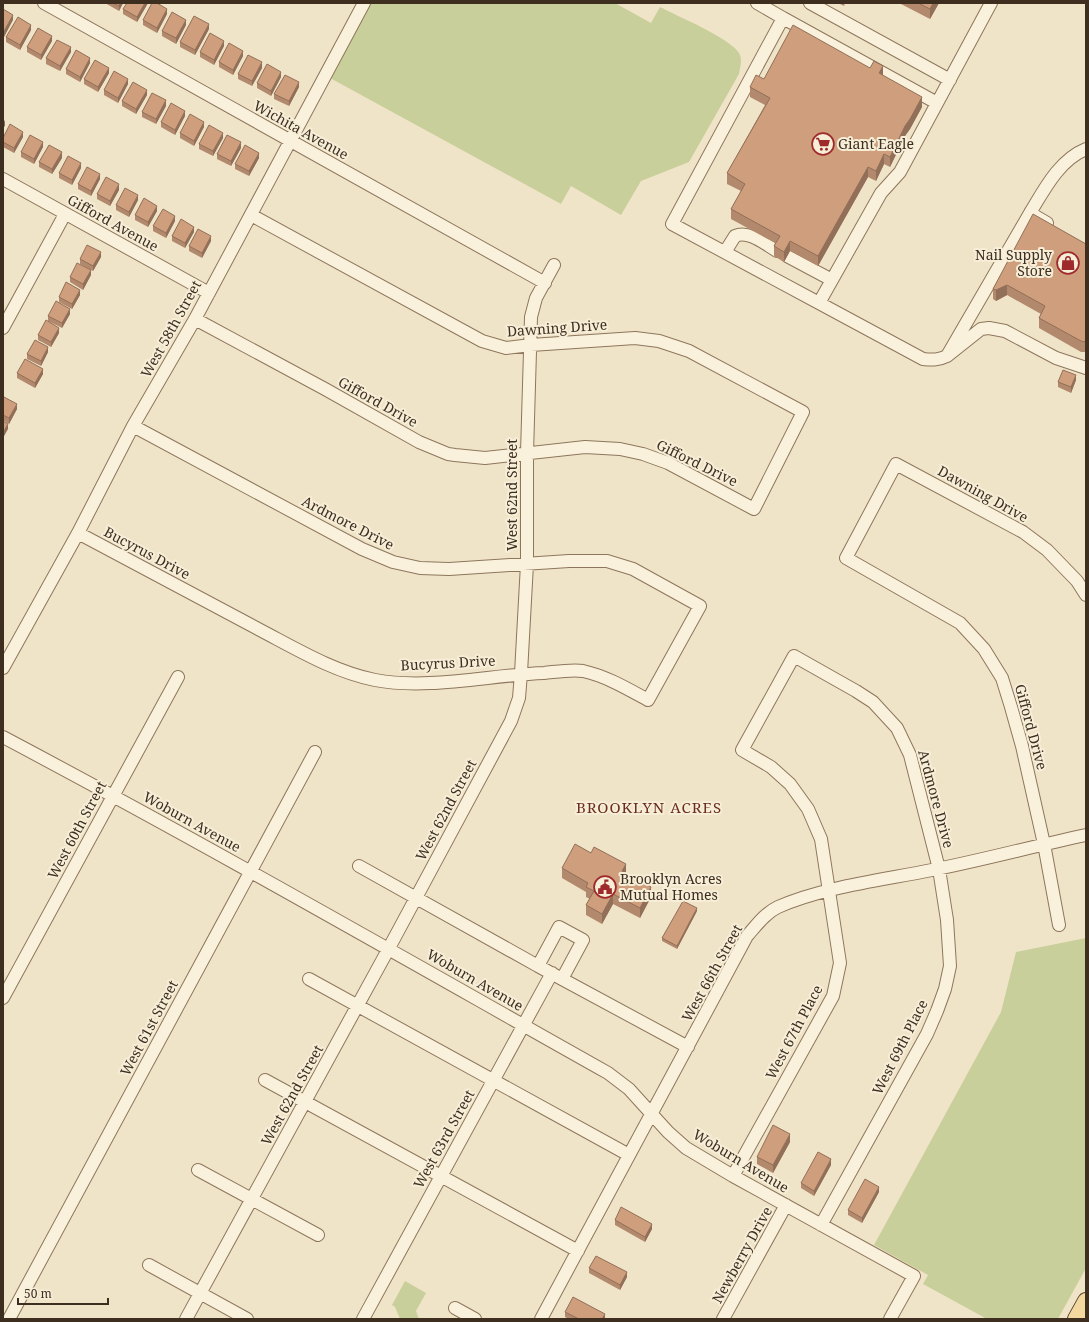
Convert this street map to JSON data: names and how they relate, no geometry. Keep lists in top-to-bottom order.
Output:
{
  "streets": {
    "street": [
      "Wichita Avenue",
      "Gifford Avenue",
      "Dawning Drive",
      "West 58th Street",
      "Gifford Drive",
      "West 62nd Street",
      "Ardmore Drive",
      "Bucyrus Drive",
      "Woburn Avenue",
      "West 60th Street",
      "West 66th Street",
      "West 61st Street",
      "West 67th Place",
      "West 69th Place",
      "West 63rd Street",
      "Newberry Drive"
    ]
  },
  "crossings": [
    ["Wichita Avenue", "West 58th Street"],
    ["Wichita Avenue", "West 62nd Street"],
    ["Gifford Avenue", "West 58th Street"],
    ["Dawning Drive", "West 58th Street"],
    ["Dawning Drive", "Gifford Drive"],
    ["Dawning Drive", "West 62nd Street"],
    ["West 58th Street", "Gifford Drive"],
    ["West 58th Street", "Ardmore Drive"],
    ["West 58th Street", "Bucyrus Drive"],
    ["Gifford Drive", "West 62nd Street"],
    ["Gifford Drive", "West 66th Street"],
    ["West 62nd Street", "Ardmore Drive"],
    ["West 62nd Street", "Bucyrus Drive"],
    ["West 62nd Street", "Woburn Avenue"],
    ["Ardmore Drive", "Bucyrus Drive"],
    ["Ardmore Drive", "West 66th Street"],
    ["Ardmore Drive", "West 67th Place"],
    ["Ardmore Drive", "West 69th Place"],
    ["Woburn Avenue", "West 60th Street"],
    ["Woburn Avenue", "West 66th Street"],
    ["Woburn Avenue", "West 61st Street"],
    ["Woburn Avenue", "West 67th Place"],
    ["Woburn Avenue", "West 69th Place"],
    ["Woburn Avenue", "West 63rd Street"],
    ["Woburn Avenue", "Newberry Drive"],
    ["West 66th Street", "West 67th Place"],
    ["West 66th Street", "West 69th Place"]
  ],
  "districts": ["BROOKLYN ACRES"],
  "places": {
    "supermarket": ["Giant Eagle"],
    "shop": ["Nail Supply Store"],
    "public building": ["Brooklyn Acres Mutual Homes"]
  },
  "scale_bar": "50 m"
}
